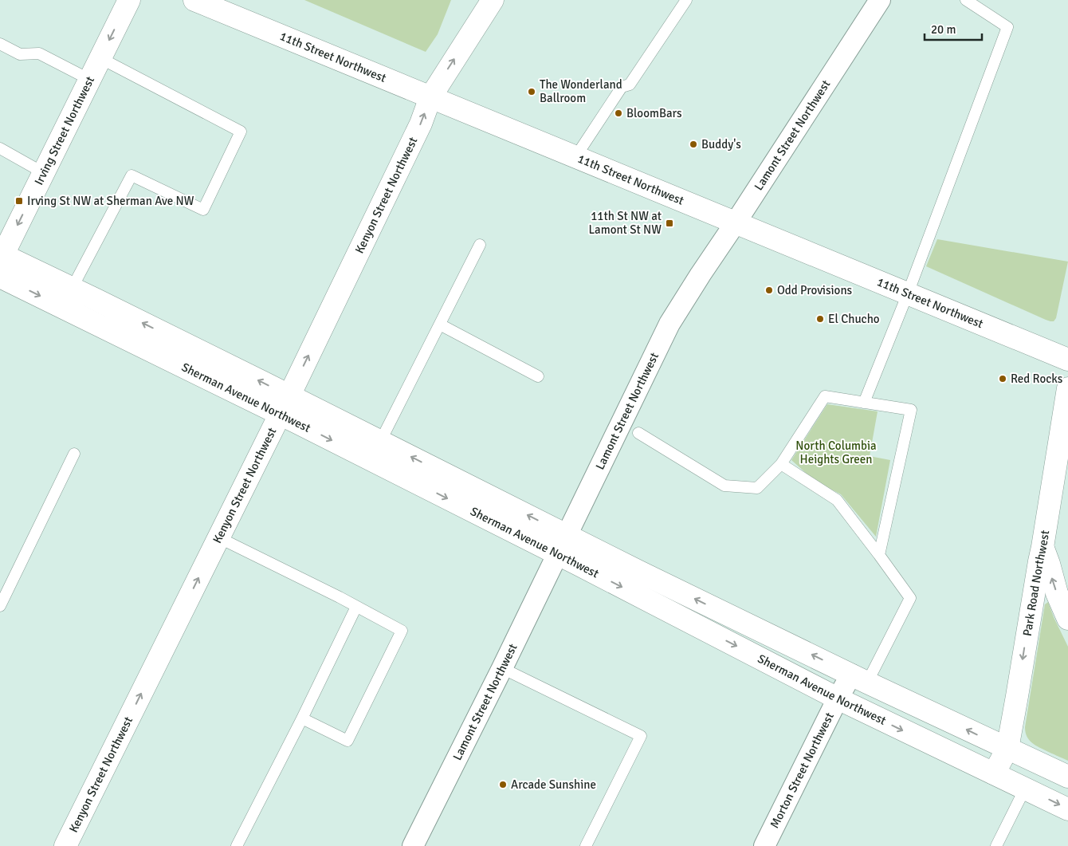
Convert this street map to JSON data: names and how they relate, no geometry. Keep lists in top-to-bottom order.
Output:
{
  "streets": {
    "main road": [
      "11th Street Northwest",
      "Irving Street Northwest",
      "Kenyon Street Northwest",
      "Sherman Avenue Northwest",
      "Park Road Northwest"
    ],
    "street": ["Lamont Street Northwest", "Morton Street Northwest"]
  },
  "crossings": [
    ["11th Street Northwest", "Lamont Street Northwest"],
    ["11th Street Northwest", "Kenyon Street Northwest"],
    ["Irving Street Northwest", "Sherman Avenue Northwest"],
    ["Lamont Street Northwest", "Sherman Avenue Northwest"],
    ["Kenyon Street Northwest", "Sherman Avenue Northwest"],
    ["Sherman Avenue Northwest", "Park Road Northwest"],
    ["Sherman Avenue Northwest", "Morton Street Northwest"]
  ],
  "one_way": ["Irving Street Northwest", "Kenyon Street Northwest", "Park Road Northwest"],
  "parks": ["North Columbia Heights Green"],
  "places": {
    "other": [
      "The Wonderland Ballroom",
      "BloomBars",
      "Buddy's",
      "Odd Provisions",
      "El Chucho",
      "Red Rocks",
      "Arcade Sunshine"
    ],
    "transit": ["Irving St NW at Sherman Ave NW", "11th St NW at Lamont St NW"]
  },
  "scale_bar": "20 m"
}
